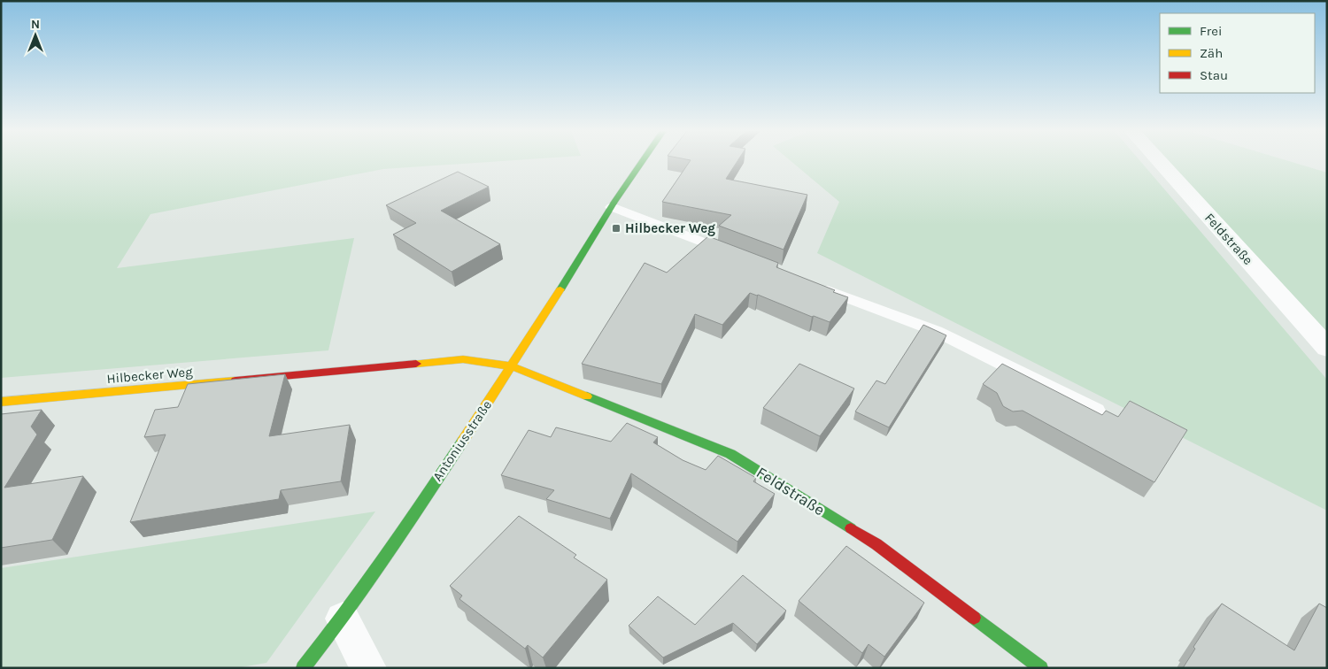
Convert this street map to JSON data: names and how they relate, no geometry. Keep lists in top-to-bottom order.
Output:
{
  "streets": {
    "street": ["Feldstraße", "Hilbecker Weg", "Antoniusstraße"]
  },
  "crossings": [
    ["Feldstraße", "Hilbecker Weg"],
    ["Feldstraße", "Antoniusstraße"],
    ["Hilbecker Weg", "Antoniusstraße"]
  ],
  "places": {
    "transit": ["Hilbecker Weg"]
  },
  "legend": ["Frei", "Zäh", "Stau"],
  "north": "top"
}
